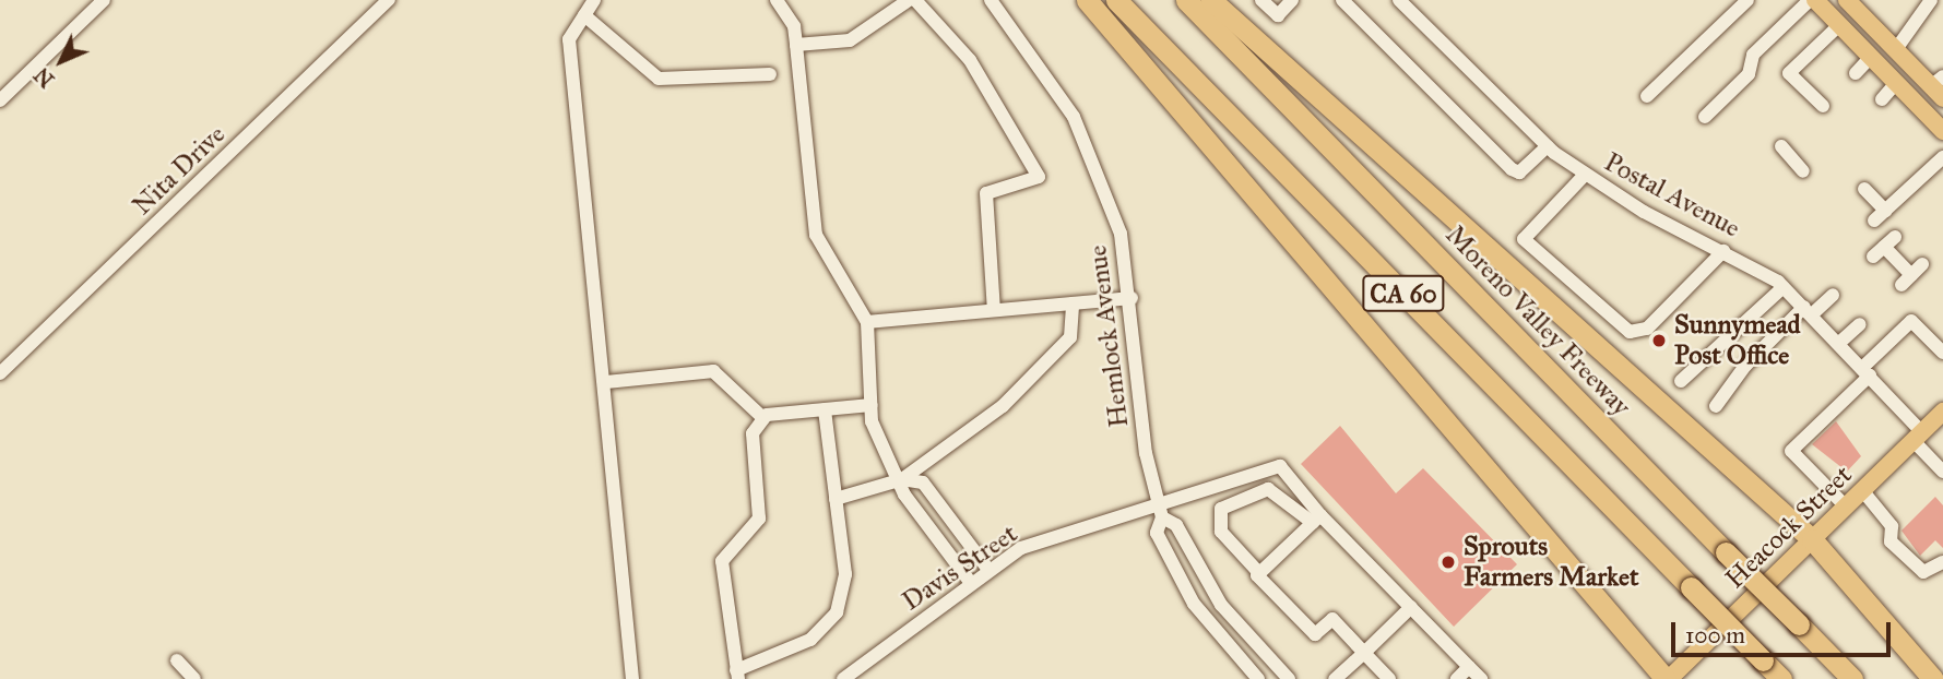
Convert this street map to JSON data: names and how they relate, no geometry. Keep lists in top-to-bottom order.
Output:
{
  "streets": {
    "highway": ["CA 60", "Moreno Valley Freeway"],
    "main road": ["Heacock Street"],
    "street": [
      "Nita Drive",
      "Postal Avenue",
      "Hemlock Avenue",
      "Davis Street"
    ]
  },
  "crossings": [
    ["Postal Avenue", "Heacock Street"],
    ["Hemlock Avenue", "Davis Street"]
  ],
  "places": ["Sunnymead Post Office", "Sprouts Farmers Market"],
  "scale_bar": "100 m",
  "north": "bottom left"
}
